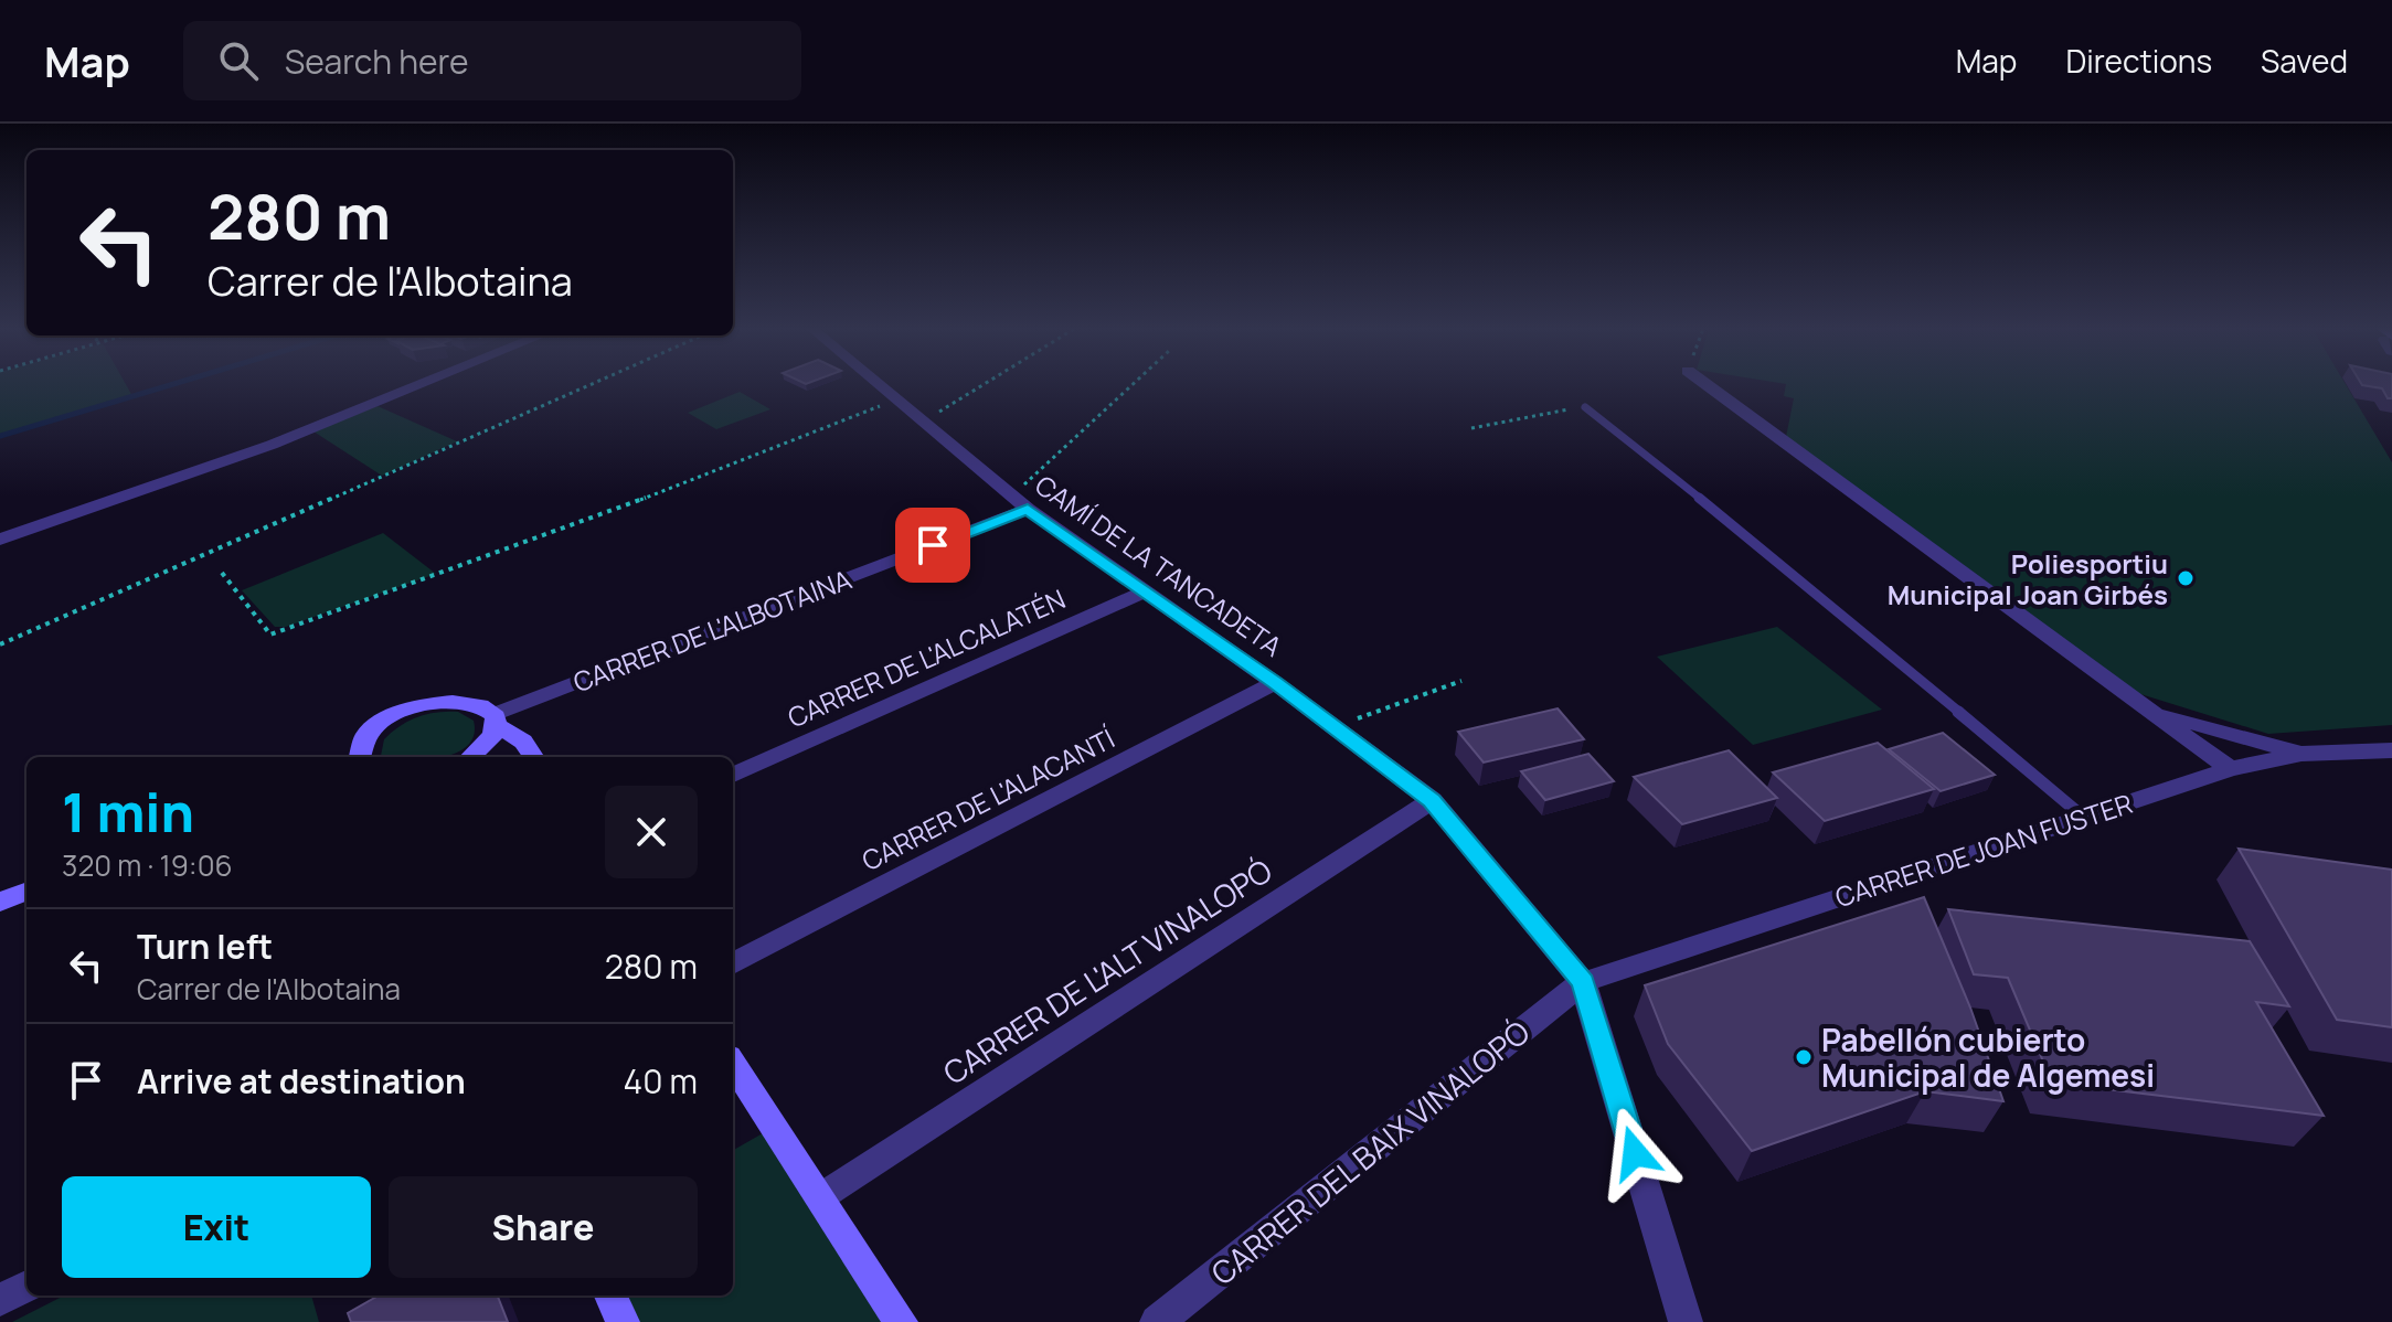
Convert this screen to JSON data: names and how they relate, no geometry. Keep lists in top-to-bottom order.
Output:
{
  "streets": {
    "street": [
      "CAMÍ DE LA TANCADETA",
      "CARRER DE L'ALBOTAINA",
      "CARRER DE L'ALCALATÉN",
      "CARRER DE L'ALACANTÍ",
      "CARRER DE JOAN FUSTER",
      "CARRER DE L'ALT VINALOPÓ",
      "CARRER DEL BAIX VINALOPÓ"
    ]
  },
  "crossings": [
    ["CAMÍ DE LA TANCADETA", "CARRER DE L'ALBOTAINA"],
    ["CAMÍ DE LA TANCADETA", "CARRER DE L'ALCALATÉN"],
    ["CAMÍ DE LA TANCADETA", "CARRER DE L'ALACANTÍ"],
    ["CAMÍ DE LA TANCADETA", "CARRER DE JOAN FUSTER"],
    ["CAMÍ DE LA TANCADETA", "CARRER DE L'ALT VINALOPÓ"],
    ["CAMÍ DE LA TANCADETA", "CARRER DEL BAIX VINALOPÓ"],
    ["CARRER DE JOAN FUSTER", "CARRER DEL BAIX VINALOPÓ"]
  ],
  "places": ["Poliesportiu Municipal Joan Girbés", "Pabellón cubierto Municipal de Algemesi"],
  "page": {
    "header": "Map",
    "search": "Search here",
    "nav": ["Map", "Directions", "Saved"],
    "turn": ["280 m", "Carrer de l'Albotaina"],
    "heading": ["1 min", "320 m · 19:06"],
    "list": [
      {
        "name": "Turn left",
        "note": "Carrer de l'Albotaina",
        "value": "280 m"
      },
      {
        "name": "Arrive at destination",
        "value": "40 m"
      }
    ],
    "buttons": ["Exit", "Share"]
  }
}
